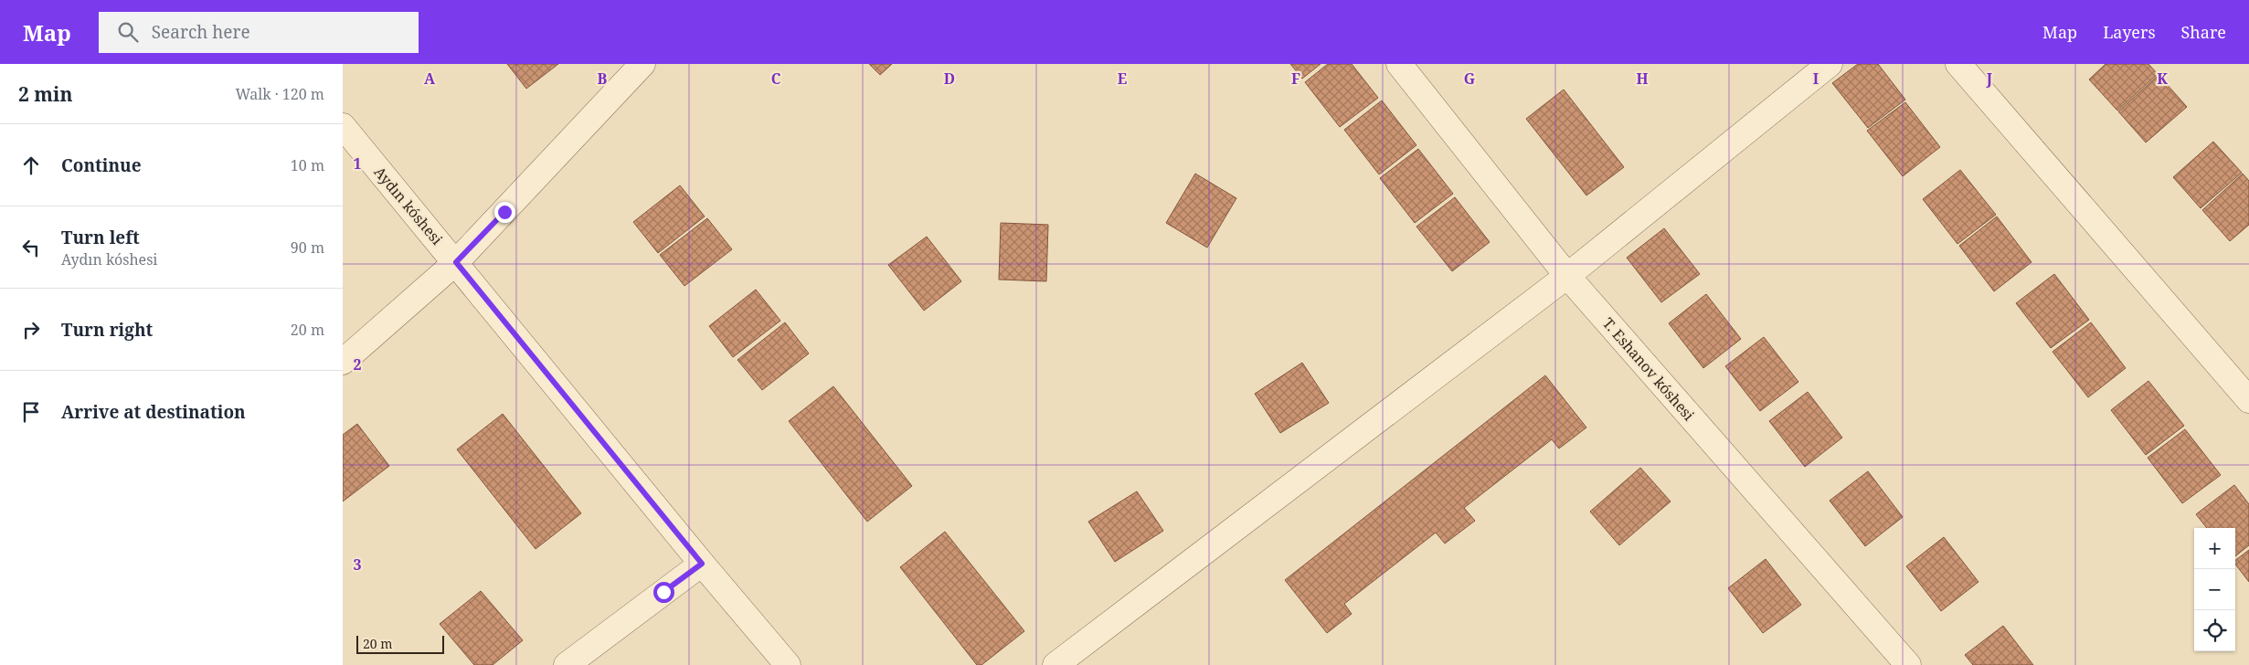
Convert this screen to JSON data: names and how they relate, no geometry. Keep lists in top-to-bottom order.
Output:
{
  "streets": {
    "street": ["Aydın kóshesi", "T. Eshanov kóshesi"]
  },
  "scale_bar": "20 m",
  "page": {
    "header": "Map",
    "search": "Search here",
    "nav": ["Map", "Layers", "Share"],
    "heading": ["2 min", "Walk · 120 m"],
    "list": [
      ["Continue", "10 m"],
      ["Turn left", "Aydın kóshesi", "90 m"],
      ["Turn right", "20 m"],
      "Arrive at destination"
    ],
    "map_buttons": ["+", "−"],
    "scale": "20 m"
  },
  "grid": {
    "columns": [
      "A",
      "B",
      "C",
      "D",
      "E",
      "F",
      "G",
      "H",
      "I",
      "J",
      "K"
    ],
    "rows": ["1", "2", "3"]
  }
}
